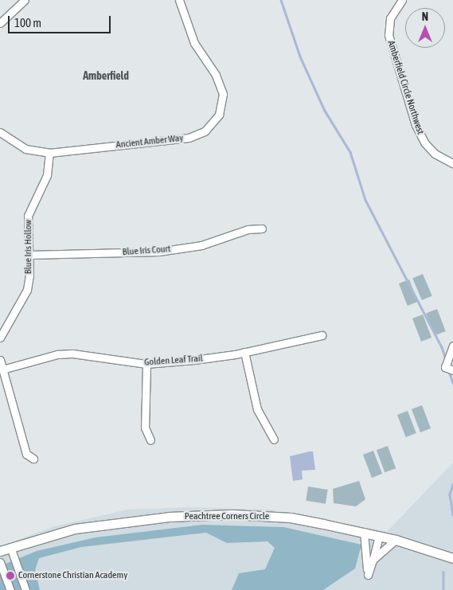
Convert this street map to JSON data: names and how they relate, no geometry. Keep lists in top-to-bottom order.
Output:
{
  "streets": {
    "street": [
      "Amberfield Circle Northwest",
      "Ancient Amber Way",
      "Blue Iris Hollow",
      "Blue Iris Court",
      "Golden Leaf Trail",
      "Peachtree Corners Circle"
    ]
  },
  "crossings": [
    ["Ancient Amber Way", "Blue Iris Hollow"],
    ["Blue Iris Hollow", "Blue Iris Court"]
  ],
  "districts": ["Amberfield"],
  "places": ["Cornerstone Christian Academy"],
  "scale_bar": "100 m",
  "north": "top"
}
